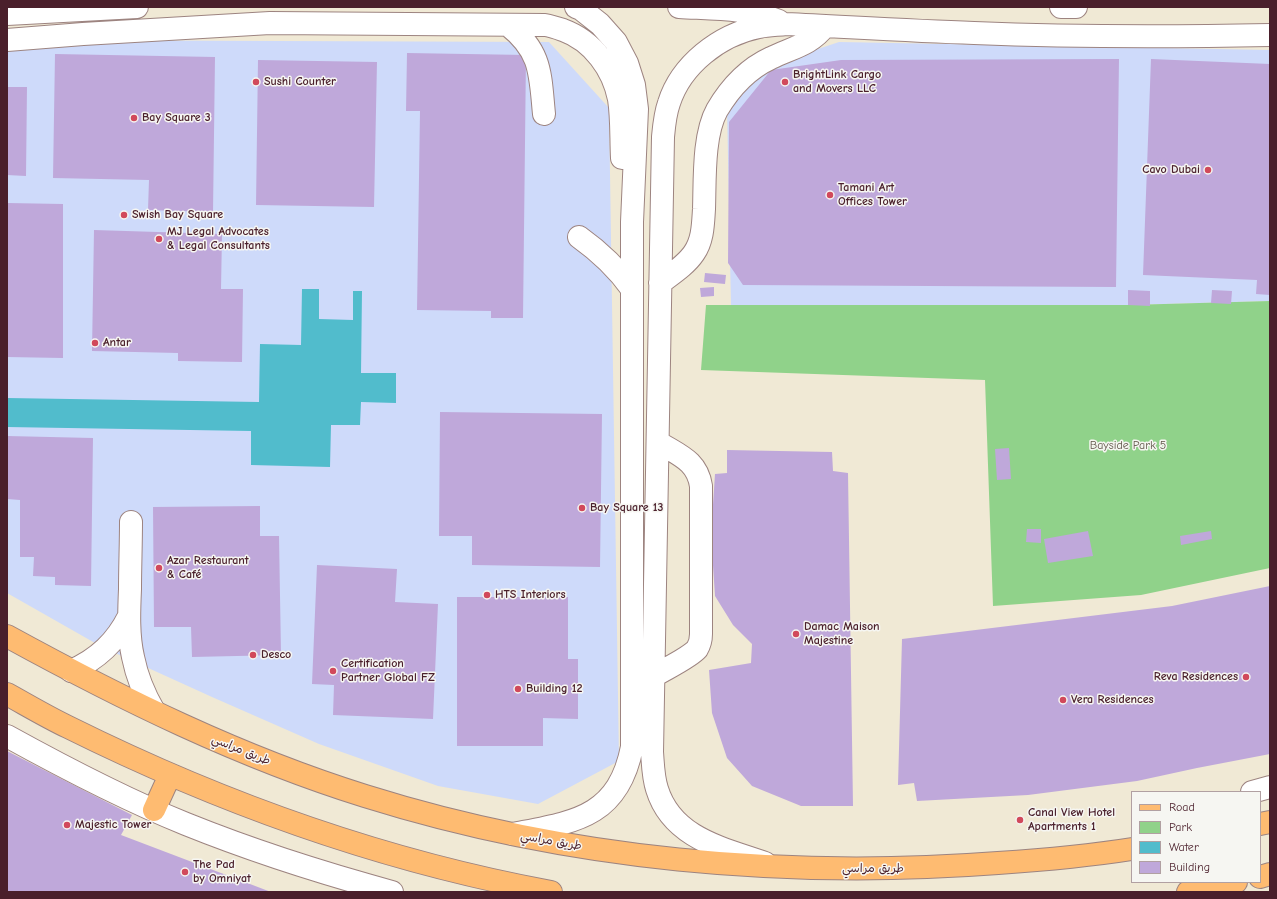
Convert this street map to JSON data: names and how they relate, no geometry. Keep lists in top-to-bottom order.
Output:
{
  "streets": {
    "main road": ["طريق مراسي"]
  },
  "parks": ["Bayside Park 5"],
  "places": [
    "Sushi Counter",
    "BrightLink Cargo and Movers LLC",
    "Bay Square 3",
    "Cavo Dubai",
    "Tamani Art Offices Tower",
    "Swish Bay Square",
    "MJ Legal Advocates & Legal Consultants",
    "Antar",
    "Bay Square 13",
    "Azar Restaurant & Café",
    "HTS Interiors",
    "Damac Maison Majestine",
    "Desco",
    "Certification Partner Global FZ",
    "Reva Residences",
    "Building 12",
    "Vera Residences",
    "Canal View Hotel Apartments 1",
    "Majestic Tower",
    "The Pad by Omniyat"
  ],
  "legend": [
    "Road",
    "Park",
    "Water",
    "Building"
  ]
}
